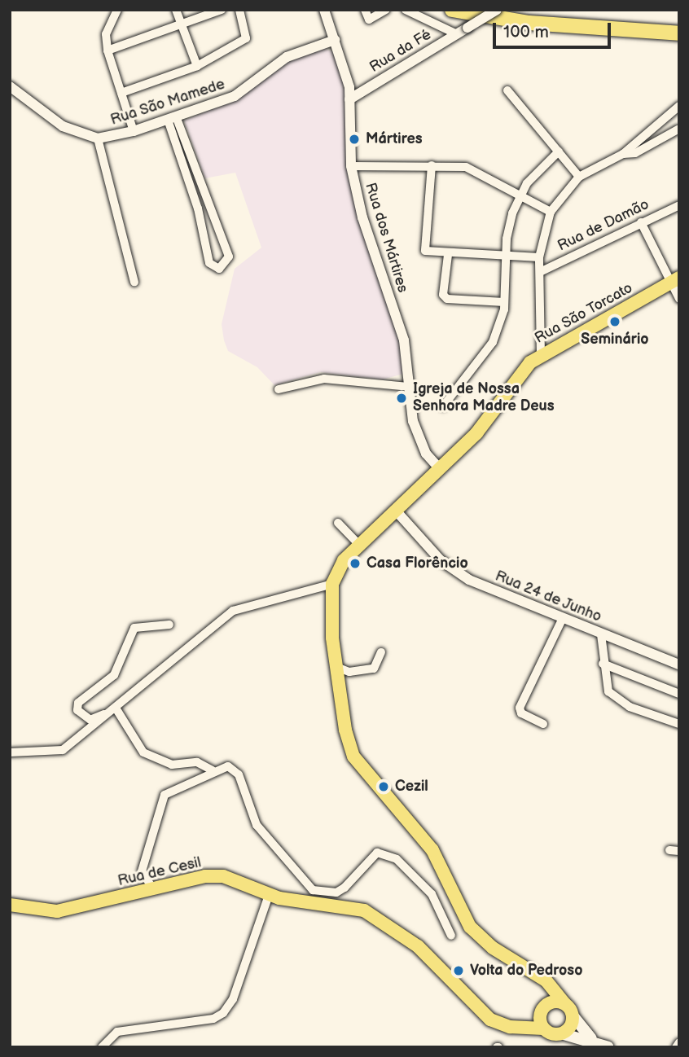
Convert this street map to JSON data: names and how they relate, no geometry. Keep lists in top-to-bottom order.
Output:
{
  "streets": {
    "main road": ["Rua São Torcato", "Rua de Cesil"],
    "street": [
      "Rua da Fé",
      "Rua São Mamede",
      "Rua de Damão",
      "Rua dos Mártires",
      "Rua 24 de Junho"
    ]
  },
  "crossings": [
    ["Rua da Fé", "Rua dos Mártires"],
    ["Rua São Mamede", "Rua dos Mártires"],
    ["Rua dos Mártires", "Rua São Torcato"],
    ["Rua São Torcato", "Rua 24 de Junho"]
  ],
  "places": [
    "Mártires",
    "Seminário",
    "Igreja de Nossa Senhora Madre Deus",
    "Casa Florêncio",
    "Cezil",
    "Volta do Pedroso"
  ],
  "scale_bar": "100 m"
}
